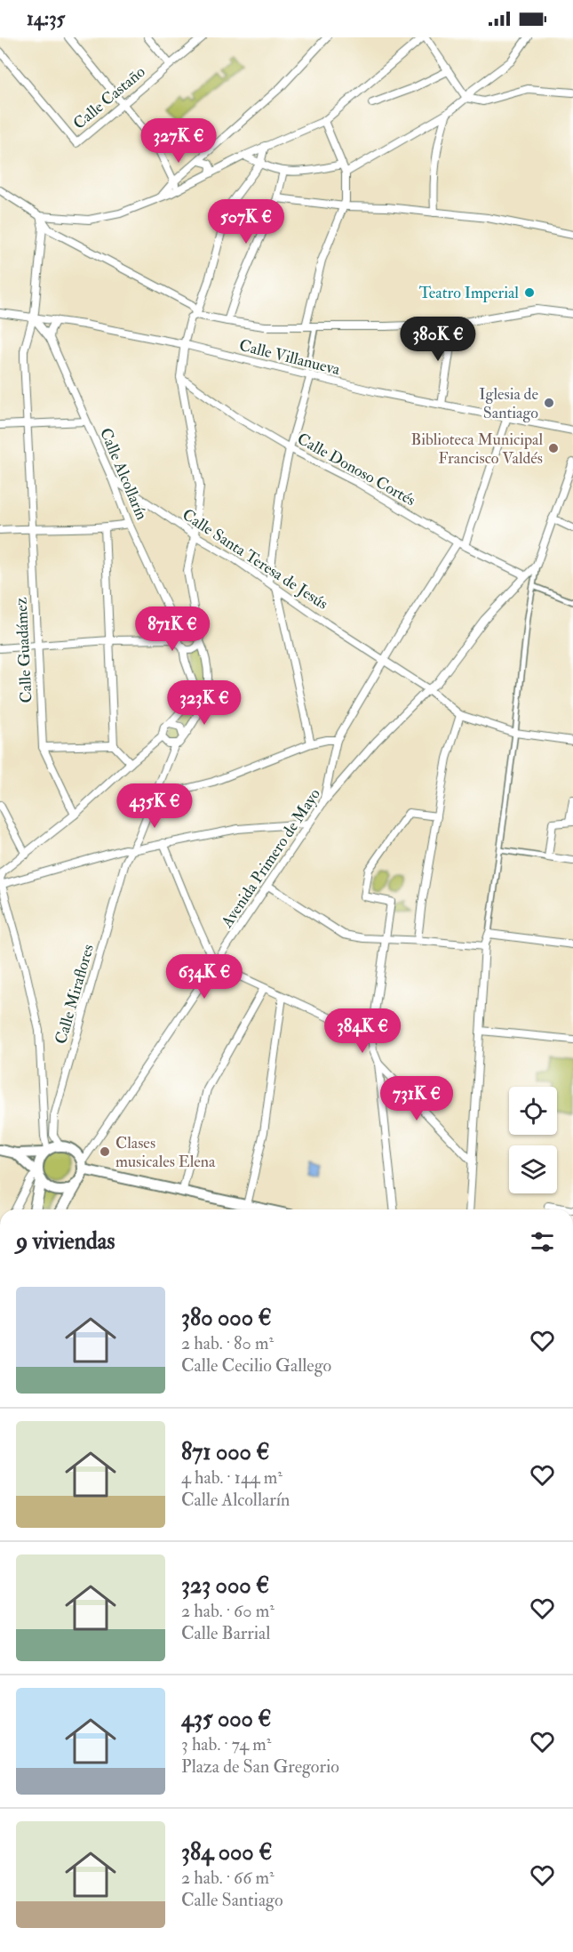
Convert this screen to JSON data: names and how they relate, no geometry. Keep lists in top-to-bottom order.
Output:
{
  "streets": {
    "street": [
      "Calle Castaño",
      "Calle Villanueva",
      "Calle Donoso Cortés",
      "Calle Alcollarín",
      "Calle Santa Teresa de Jesús",
      "Calle Guadámez",
      "Avenida Primero de Mayo",
      "Calle Miraflores"
    ]
  },
  "crossings": [
    ["Calle Villanueva", "Calle Alcollarín"],
    ["Calle Villanueva", "Calle Guadámez"],
    ["Calle Donoso Cortés", "Avenida Primero de Mayo"],
    ["Calle Alcollarín", "Calle Santa Teresa de Jesús"],
    ["Calle Alcollarín", "Calle Guadámez"],
    ["Calle Santa Teresa de Jesús", "Avenida Primero de Mayo"],
    ["Avenida Primero de Mayo", "Calle Miraflores"]
  ],
  "places": [
    "Teatro Imperial",
    "Iglesia de Santiago",
    "Biblioteca Municipal Francisco Valdés",
    "Clases musicales Elena"
  ],
  "page": {
    "status": "14:35",
    "price": [
      "327K €",
      "507K €",
      "380K €",
      "871K €",
      "323K €",
      "435K €",
      "634K €",
      "384K €",
      "731K €"
    ],
    "heading": "9 viviendas",
    "list": [
      {
        "name": "380 000 €",
        "note": "2 hab. · 80 m² · Calle Cecilio Gallego"
      },
      {
        "name": "871 000 €",
        "note": "4 hab. · 144 m² · Calle Alcollarín"
      },
      {
        "name": "323 000 €",
        "note": "2 hab. · 60 m² · Calle Barrial"
      },
      {
        "name": "435 000 €",
        "note": "3 hab. · 74 m² · Plaza de San Gregorio"
      },
      {
        "name": "384 000 €",
        "note": "2 hab. · 66 m² · Calle Santiago"
      }
    ]
  }
}
